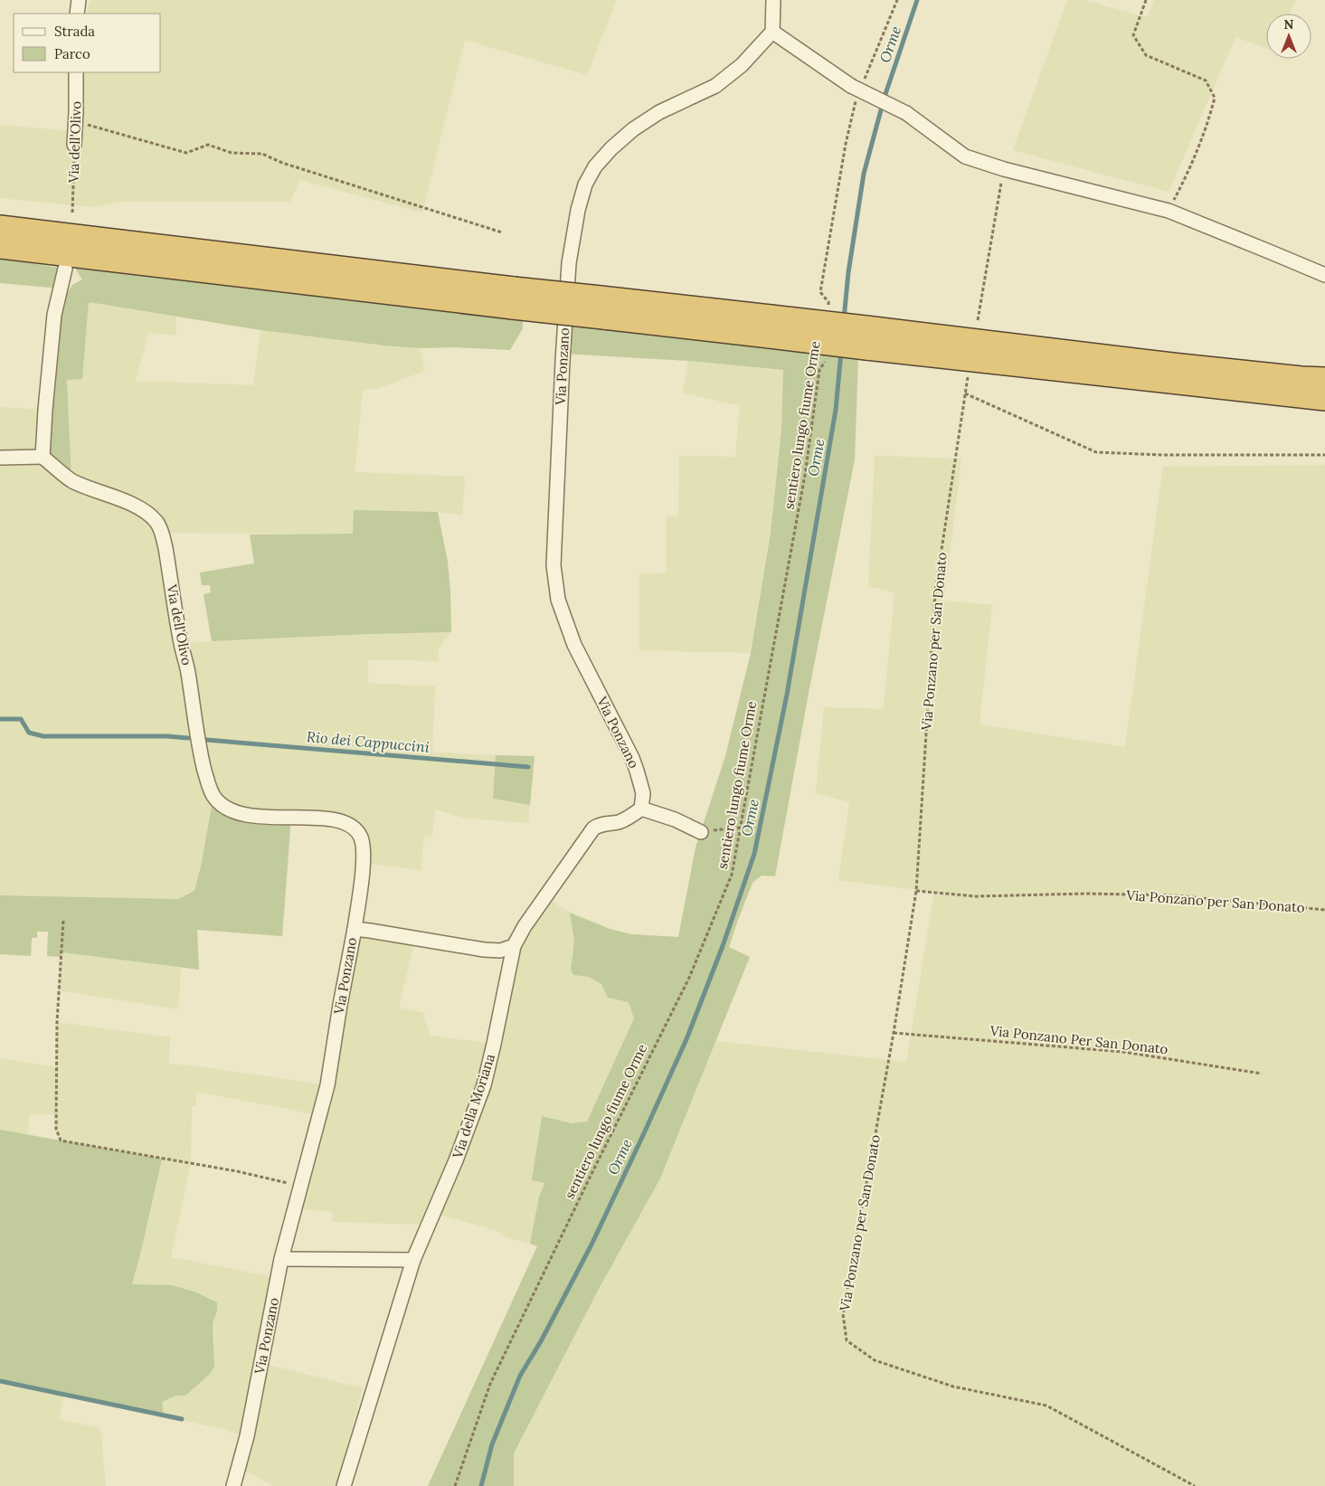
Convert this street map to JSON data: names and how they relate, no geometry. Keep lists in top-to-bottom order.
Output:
{
  "streets": {
    "street": ["Via dell'Olivo", "Via Ponzano", "Via della Moriana"],
    "path": ["sentiero lungo fiume Orme", "Via Ponzano per San Donato", "Via Ponzano Per San Donato"]
  },
  "crossings": [
    ["Via dell'Olivo", "Via Ponzano"],
    ["Via Ponzano", "Via della Moriana"],
    ["Via Ponzano per San Donato", "Via Ponzano Per San Donato"]
  ],
  "water": ["Orme", "Rio dei Cappuccini"],
  "legend": ["Strada", "Parco"],
  "north": "top"
}
